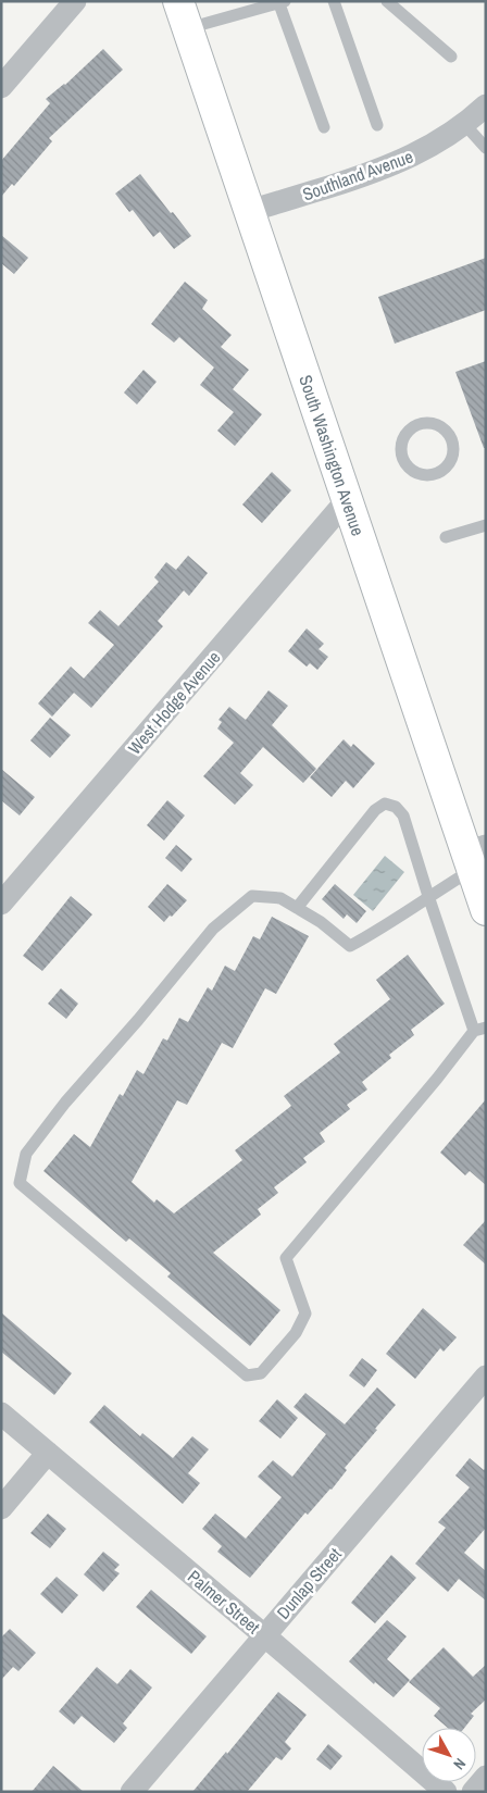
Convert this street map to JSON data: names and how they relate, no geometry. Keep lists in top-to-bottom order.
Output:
{
  "streets": {
    "street": [
      "Southland Avenue",
      "South Washington Avenue",
      "West Hodge Avenue",
      "Dunlap Street",
      "Palmer Street"
    ]
  },
  "crossings": [
    ["Southland Avenue", "South Washington Avenue"],
    ["South Washington Avenue", "West Hodge Avenue"],
    ["Dunlap Street", "Palmer Street"]
  ],
  "north": "bottom right"
}
